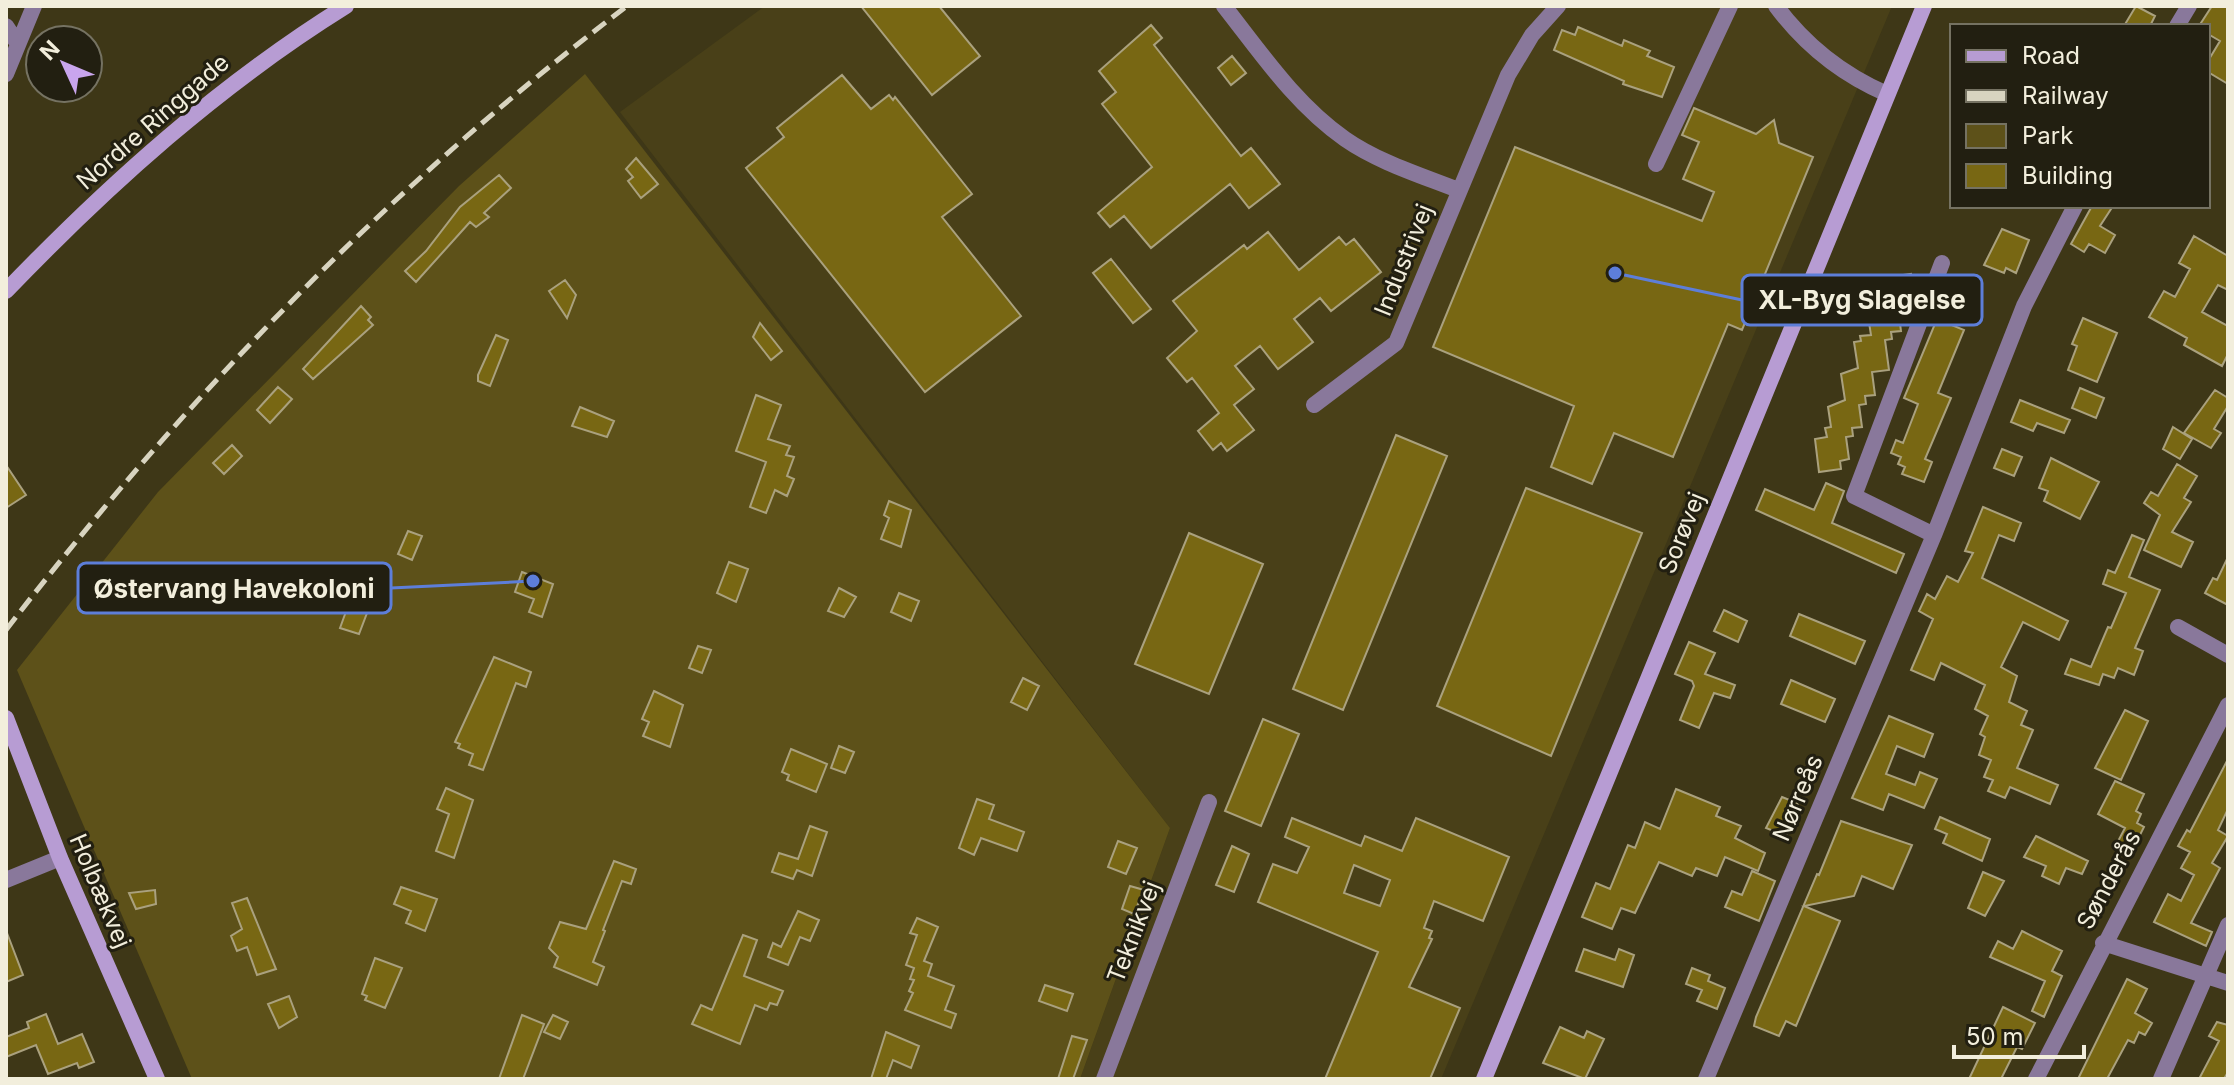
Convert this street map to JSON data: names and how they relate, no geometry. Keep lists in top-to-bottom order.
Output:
{
  "streets": {
    "street": [
      "Nordre Ringgade",
      "Industrivej",
      "Sorøvej",
      "Nørreås",
      "Sønderås",
      "Holbækvej",
      "Teknikvej"
    ]
  },
  "places": ["XL-Byg Slagelse", "Østervang Havekoloni"],
  "legend": [
    "Road",
    "Railway",
    "Park",
    "Building"
  ],
  "scale_bar": "50 m",
  "north": "top left"
}
